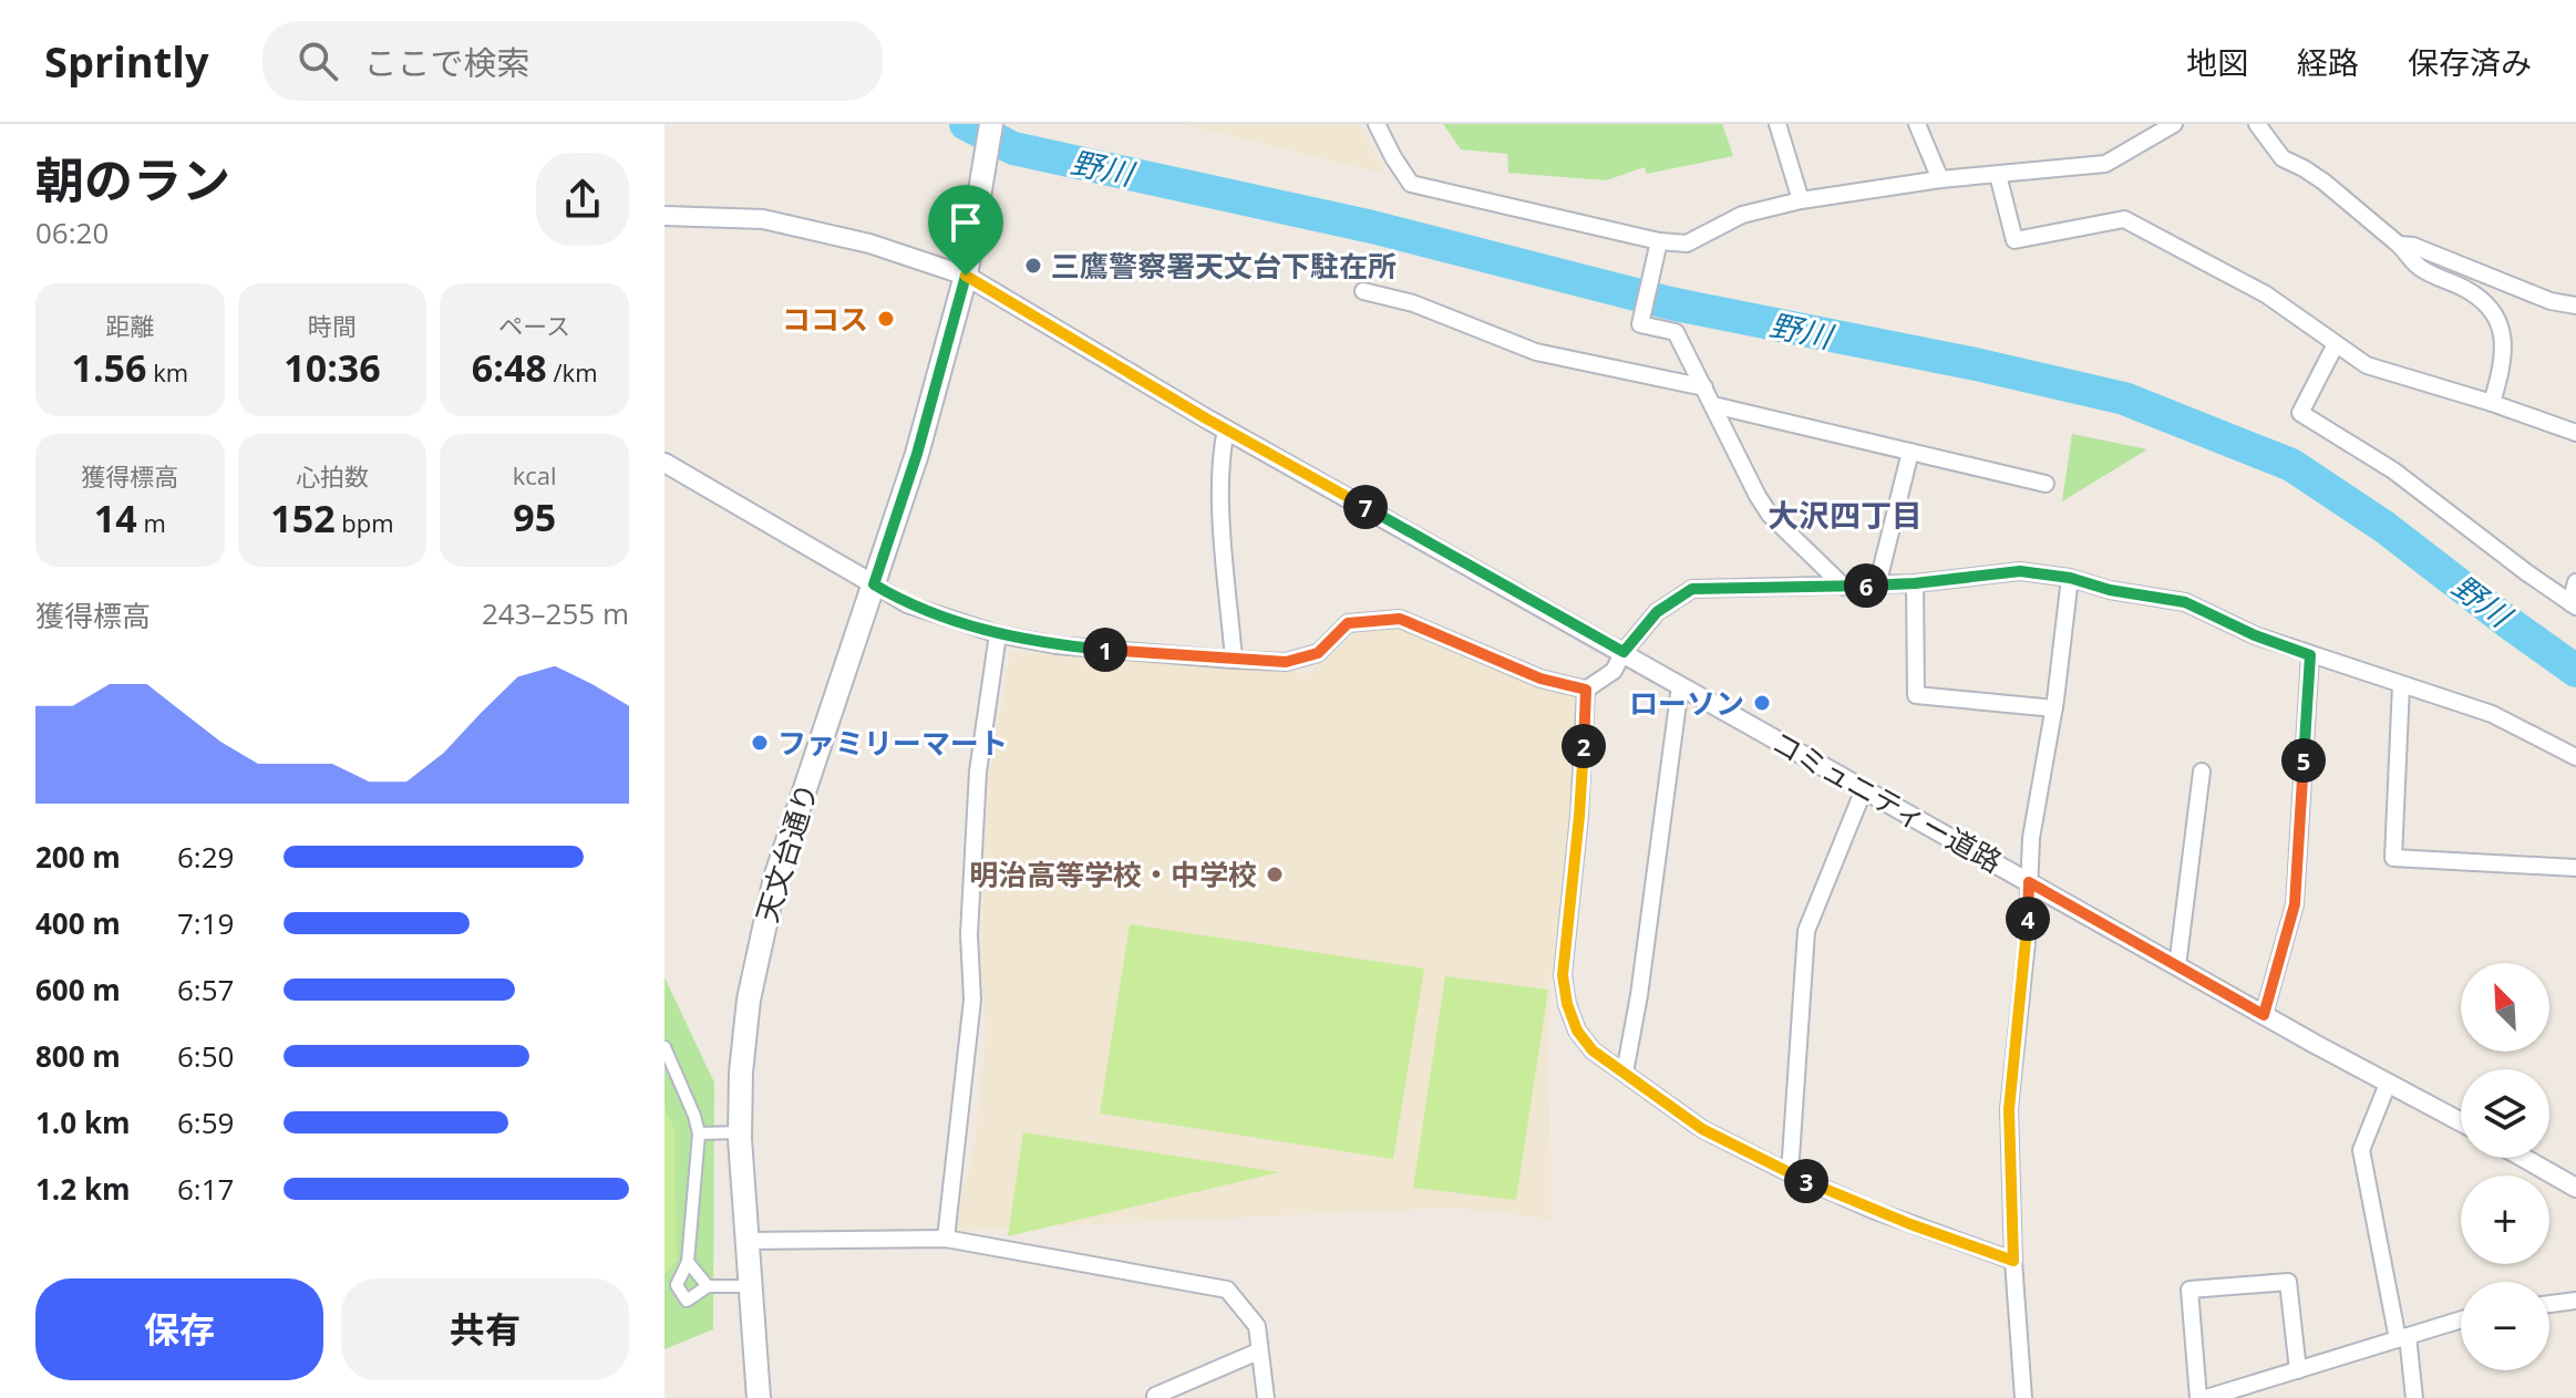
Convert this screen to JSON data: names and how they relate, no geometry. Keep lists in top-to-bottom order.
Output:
{
  "streets": {
    "main road": ["天文台通り"],
    "street": ["コミュニティー道路"]
  },
  "crossings": [
    ["コミュニティー道路", "天文台通り"]
  ],
  "districts": ["大沢四丁目"],
  "water": ["野川"],
  "places": [
    "三鷹警察署天文台下駐在所",
    "ココス",
    "ローソン",
    "ファミリーマート",
    "明治高等学校・中学校"
  ],
  "north": "top left",
  "page": {
    "header": "Sprintly",
    "search": "ここで検索",
    "nav": ["地図", "経路", "保存済み"],
    "heading": ["朝のラン", "06:20"],
    "stats": [
      ["距離", "1.56 km"],
      ["時間", "10:36"],
      ["ペース", "6:48 /km"],
      ["獲得標高", "14 m"],
      ["心拍数", "152 bpm"],
      ["kcal", "95"]
    ],
    "pins": [
      "7",
      "6",
      "1",
      "2",
      "5",
      "4",
      "3"
    ],
    "chart": ["獲得標高", "243–255 m"],
    "list": [
      {
        "name": "200 m",
        "note": "6:29"
      },
      {
        "name": "400 m",
        "note": "7:19"
      },
      {
        "name": "600 m",
        "note": "6:57"
      },
      {
        "name": "800 m",
        "note": "6:50"
      },
      {
        "name": "1.0 km",
        "note": "6:59"
      },
      {
        "name": "1.2 km",
        "note": "6:17"
      }
    ],
    "map_buttons": ["+", "−"],
    "buttons": ["保存", "共有"]
  }
}
